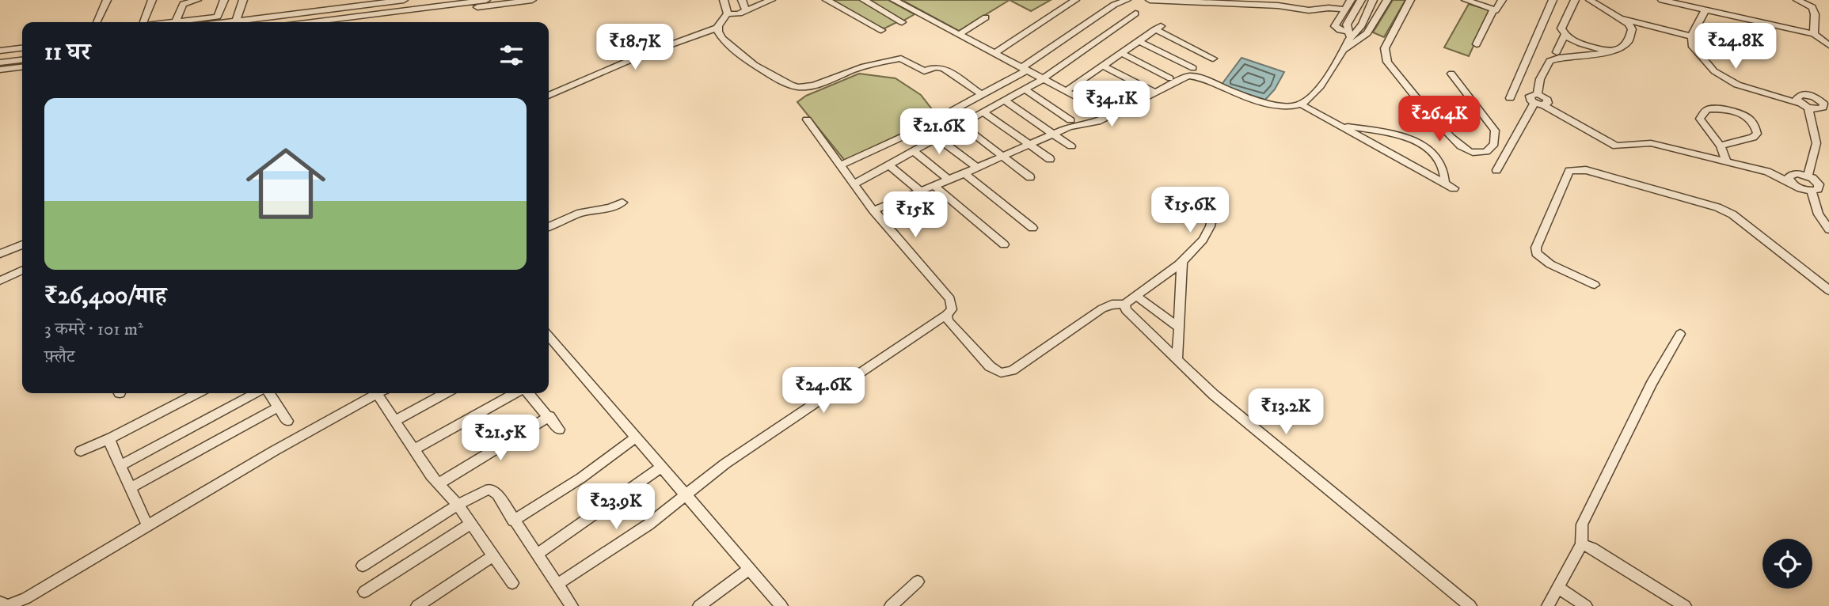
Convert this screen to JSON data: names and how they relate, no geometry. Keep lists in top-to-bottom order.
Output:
{
  "page": {
    "heading": "11 घर",
    "price": [
      "₹24.8K",
      "₹18.7K",
      "₹34.1K",
      "₹26.4K",
      "₹21.6K",
      "₹15.6K",
      "₹15K",
      "₹24.6K",
      "₹13.2K",
      "₹21.5K",
      "₹23.9K"
    ],
    "list": [
      {
        "name": "₹26,400/माह",
        "note": "3 कमरे · 101 m² · फ़्लैट"
      }
    ]
  }
}
